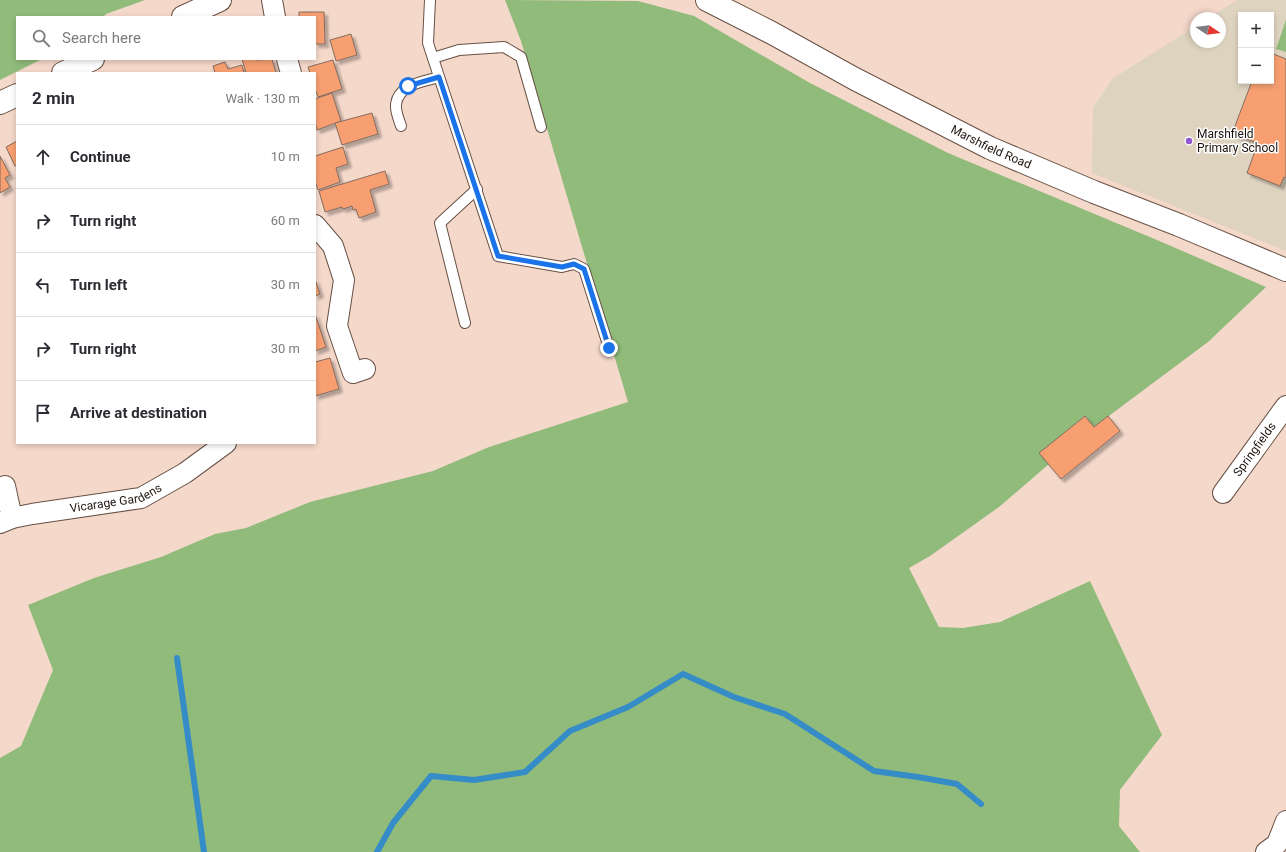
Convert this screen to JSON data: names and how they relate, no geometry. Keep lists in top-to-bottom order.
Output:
{
  "streets": {
    "street": ["Marshfield Road", "Springfields", "Vicarage Gardens"]
  },
  "places": ["Marshfield Primary School"],
  "north": "right",
  "page": {
    "map_buttons": ["+", "−"],
    "search": "Search here",
    "heading": ["2 min", "Walk · 130 m"],
    "list": [
      ["Continue", "10 m"],
      ["Turn right", "60 m"],
      ["Turn left", "30 m"],
      ["Turn right", "30 m"],
      "Arrive at destination"
    ]
  }
}
